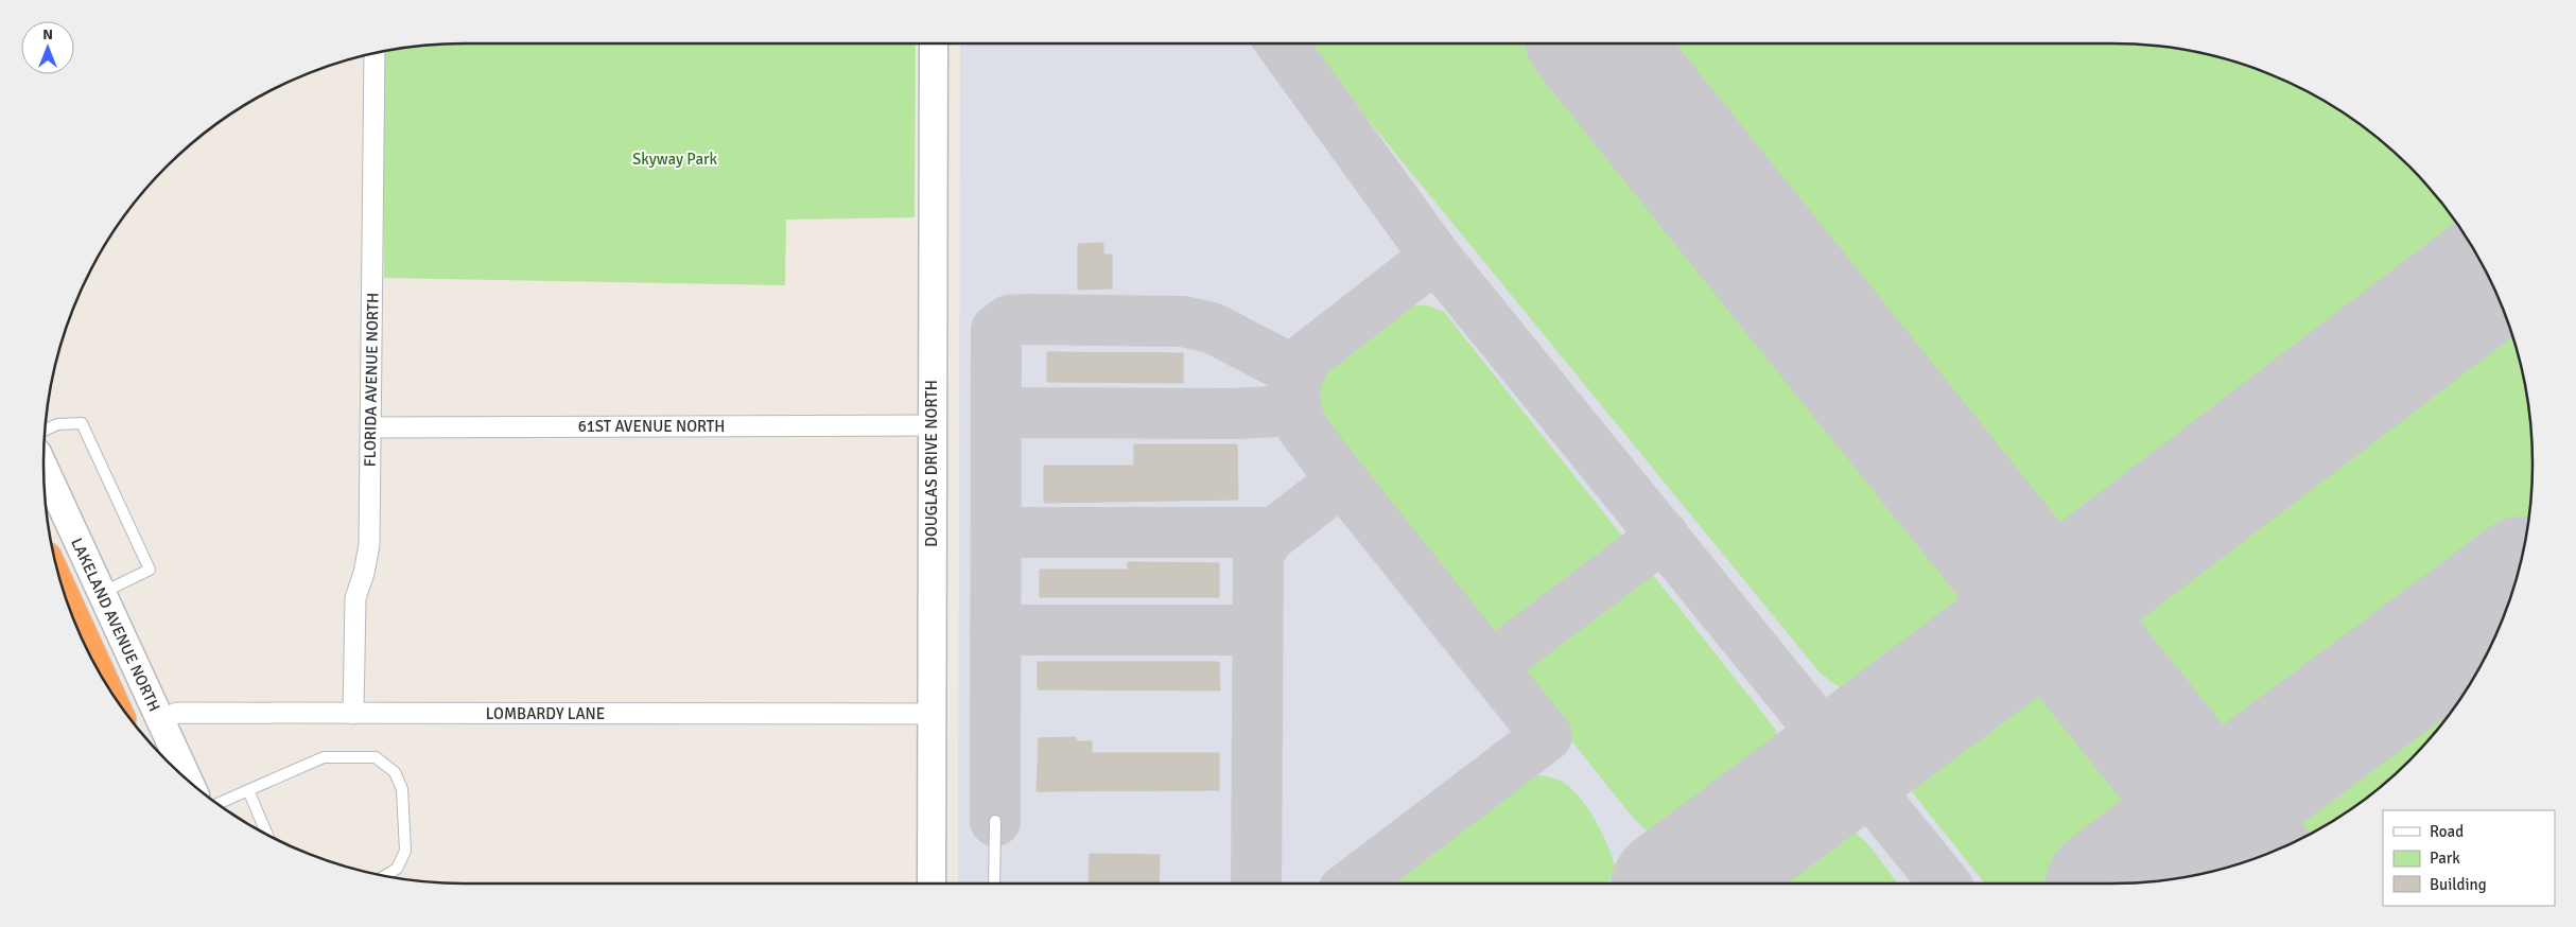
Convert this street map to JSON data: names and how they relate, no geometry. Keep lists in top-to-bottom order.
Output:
{
  "streets": {
    "street": [
      "FLORIDA AVENUE NORTH",
      "61ST AVENUE NORTH",
      "DOUGLAS DRIVE NORTH",
      "LAKELAND AVENUE NORTH",
      "LOMBARDY LANE"
    ]
  },
  "crossings": [
    ["FLORIDA AVENUE NORTH", "61ST AVENUE NORTH"],
    ["FLORIDA AVENUE NORTH", "LOMBARDY LANE"],
    ["61ST AVENUE NORTH", "DOUGLAS DRIVE NORTH"],
    ["DOUGLAS DRIVE NORTH", "LOMBARDY LANE"],
    ["LAKELAND AVENUE NORTH", "LOMBARDY LANE"]
  ],
  "parks": ["Skyway Park"],
  "legend": ["Road", "Park", "Building"],
  "north": "top"
}
